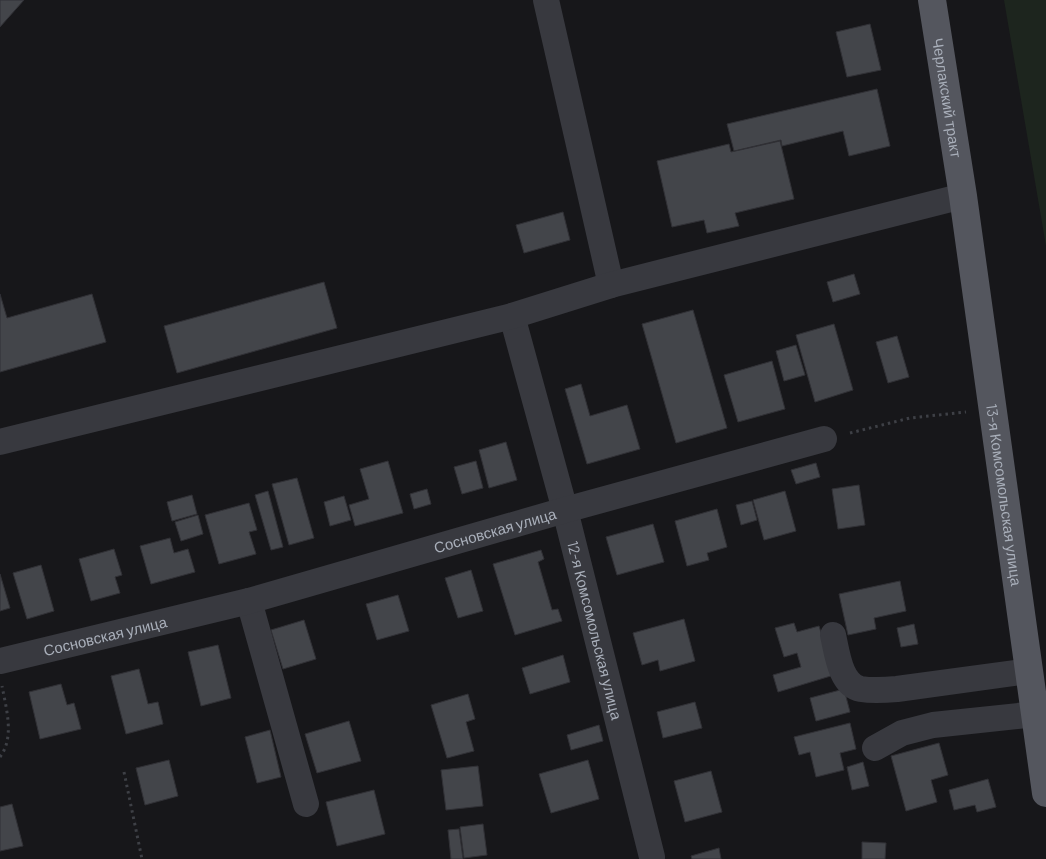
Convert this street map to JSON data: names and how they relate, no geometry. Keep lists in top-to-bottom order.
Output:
{
  "streets": {
    "main road": ["Черлакский тракт", "13-я Комсомольская улица"],
    "street": ["Сосновская улица", "12-я Комсомольская улица"]
  },
  "crossings": [
    ["Черлакский тракт", "13-я Комсомольская улица"],
    ["Сосновская улица", "12-я Комсомольская улица"]
  ]
}
